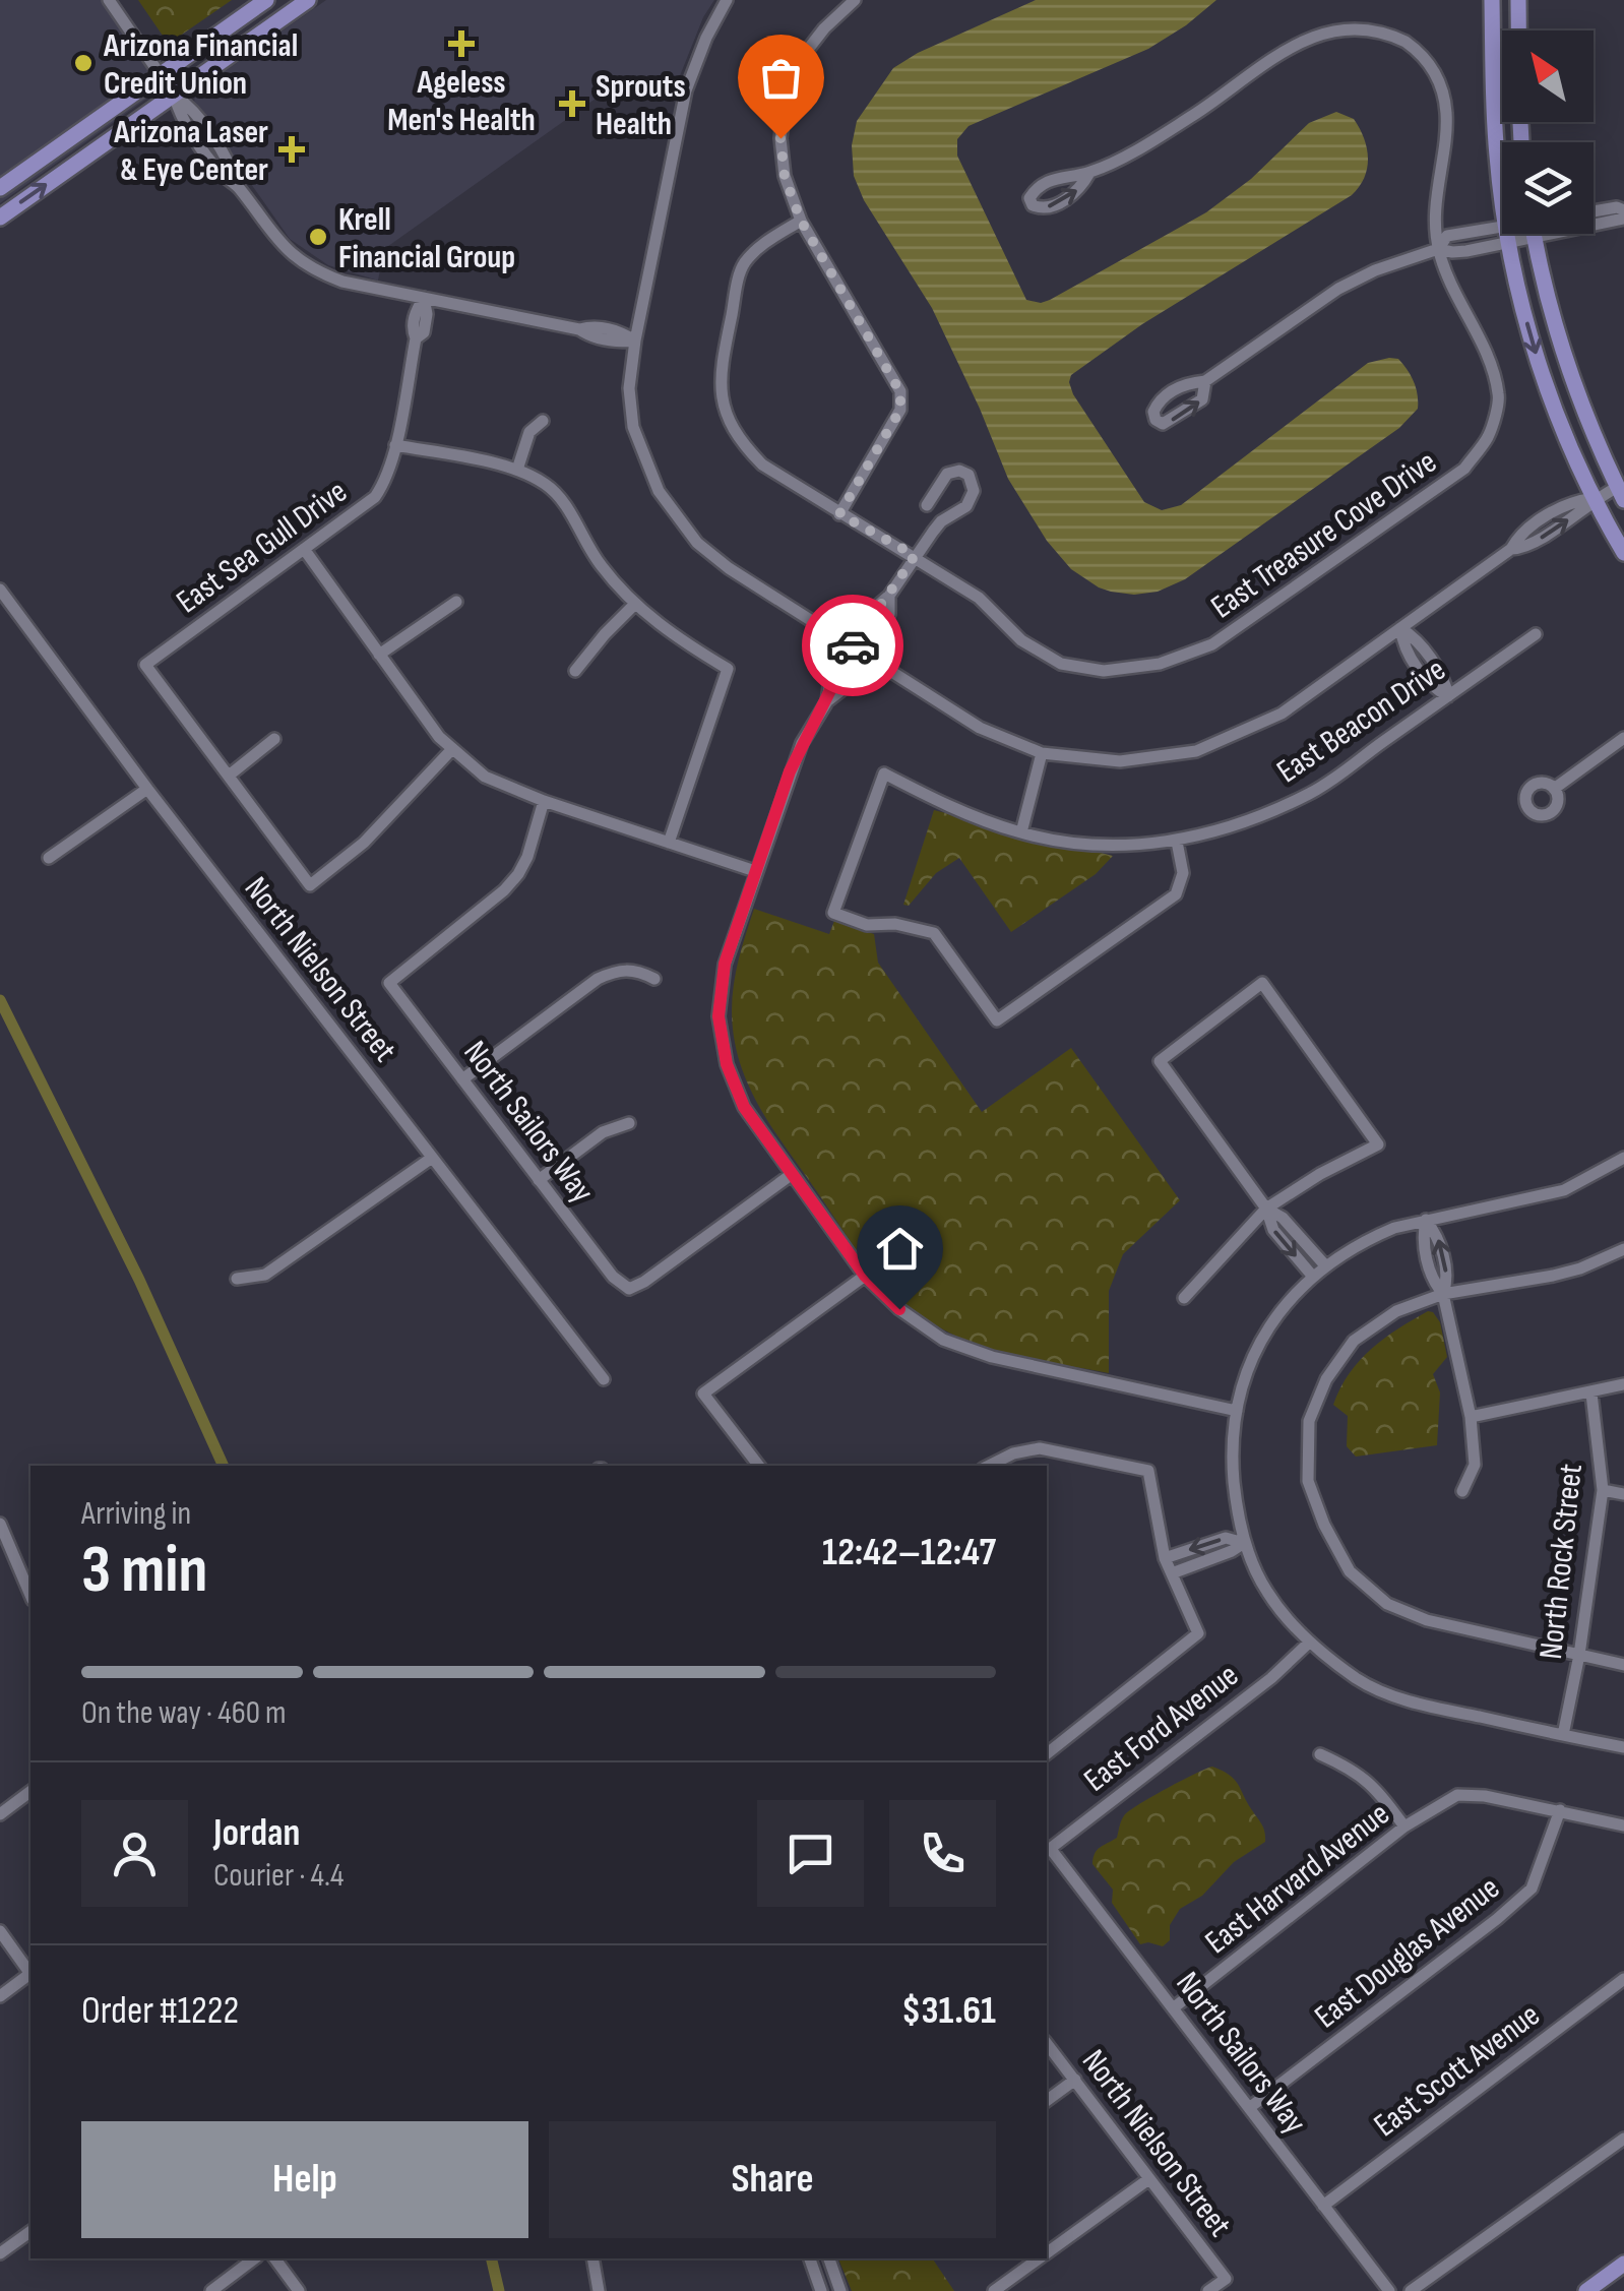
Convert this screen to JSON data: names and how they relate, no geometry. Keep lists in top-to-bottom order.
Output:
{
  "streets": {
    "street": [
      "East Treasure Cove Drive",
      "East Sea Gull Drive",
      "East Beacon Drive",
      "North Nielson Street",
      "North Sailors Way",
      "North Rock Street",
      "East Ford Avenue",
      "East Harvard Avenue",
      "East Douglas Avenue",
      "East Scott Avenue"
    ]
  },
  "crossings": [
    ["North Sailors Way", "East Ford Avenue"],
    ["North Sailors Way", "East Harvard Avenue"],
    ["North Sailors Way", "East Douglas Avenue"],
    ["North Sailors Way", "East Scott Avenue"],
    ["East Harvard Avenue", "East Douglas Avenue"]
  ],
  "places": {
    "health": ["Ageless Men's Health", "Sprouts Health", "Arizona Laser & Eye Center"],
    "other": ["Arizona Financial Credit Union", "Krell Financial Group"]
  },
  "north": "top left",
  "page": {
    "heading": ["3 min", "Arriving in", "12:42–12:47"],
    "panel": [
      "Jordan",
      "Courier · 4.4",
      "Order #1222",
      "$31.61"
    ],
    "bar": "On the way · 460 m",
    "buttons": ["Help", "Share"]
  }
}
